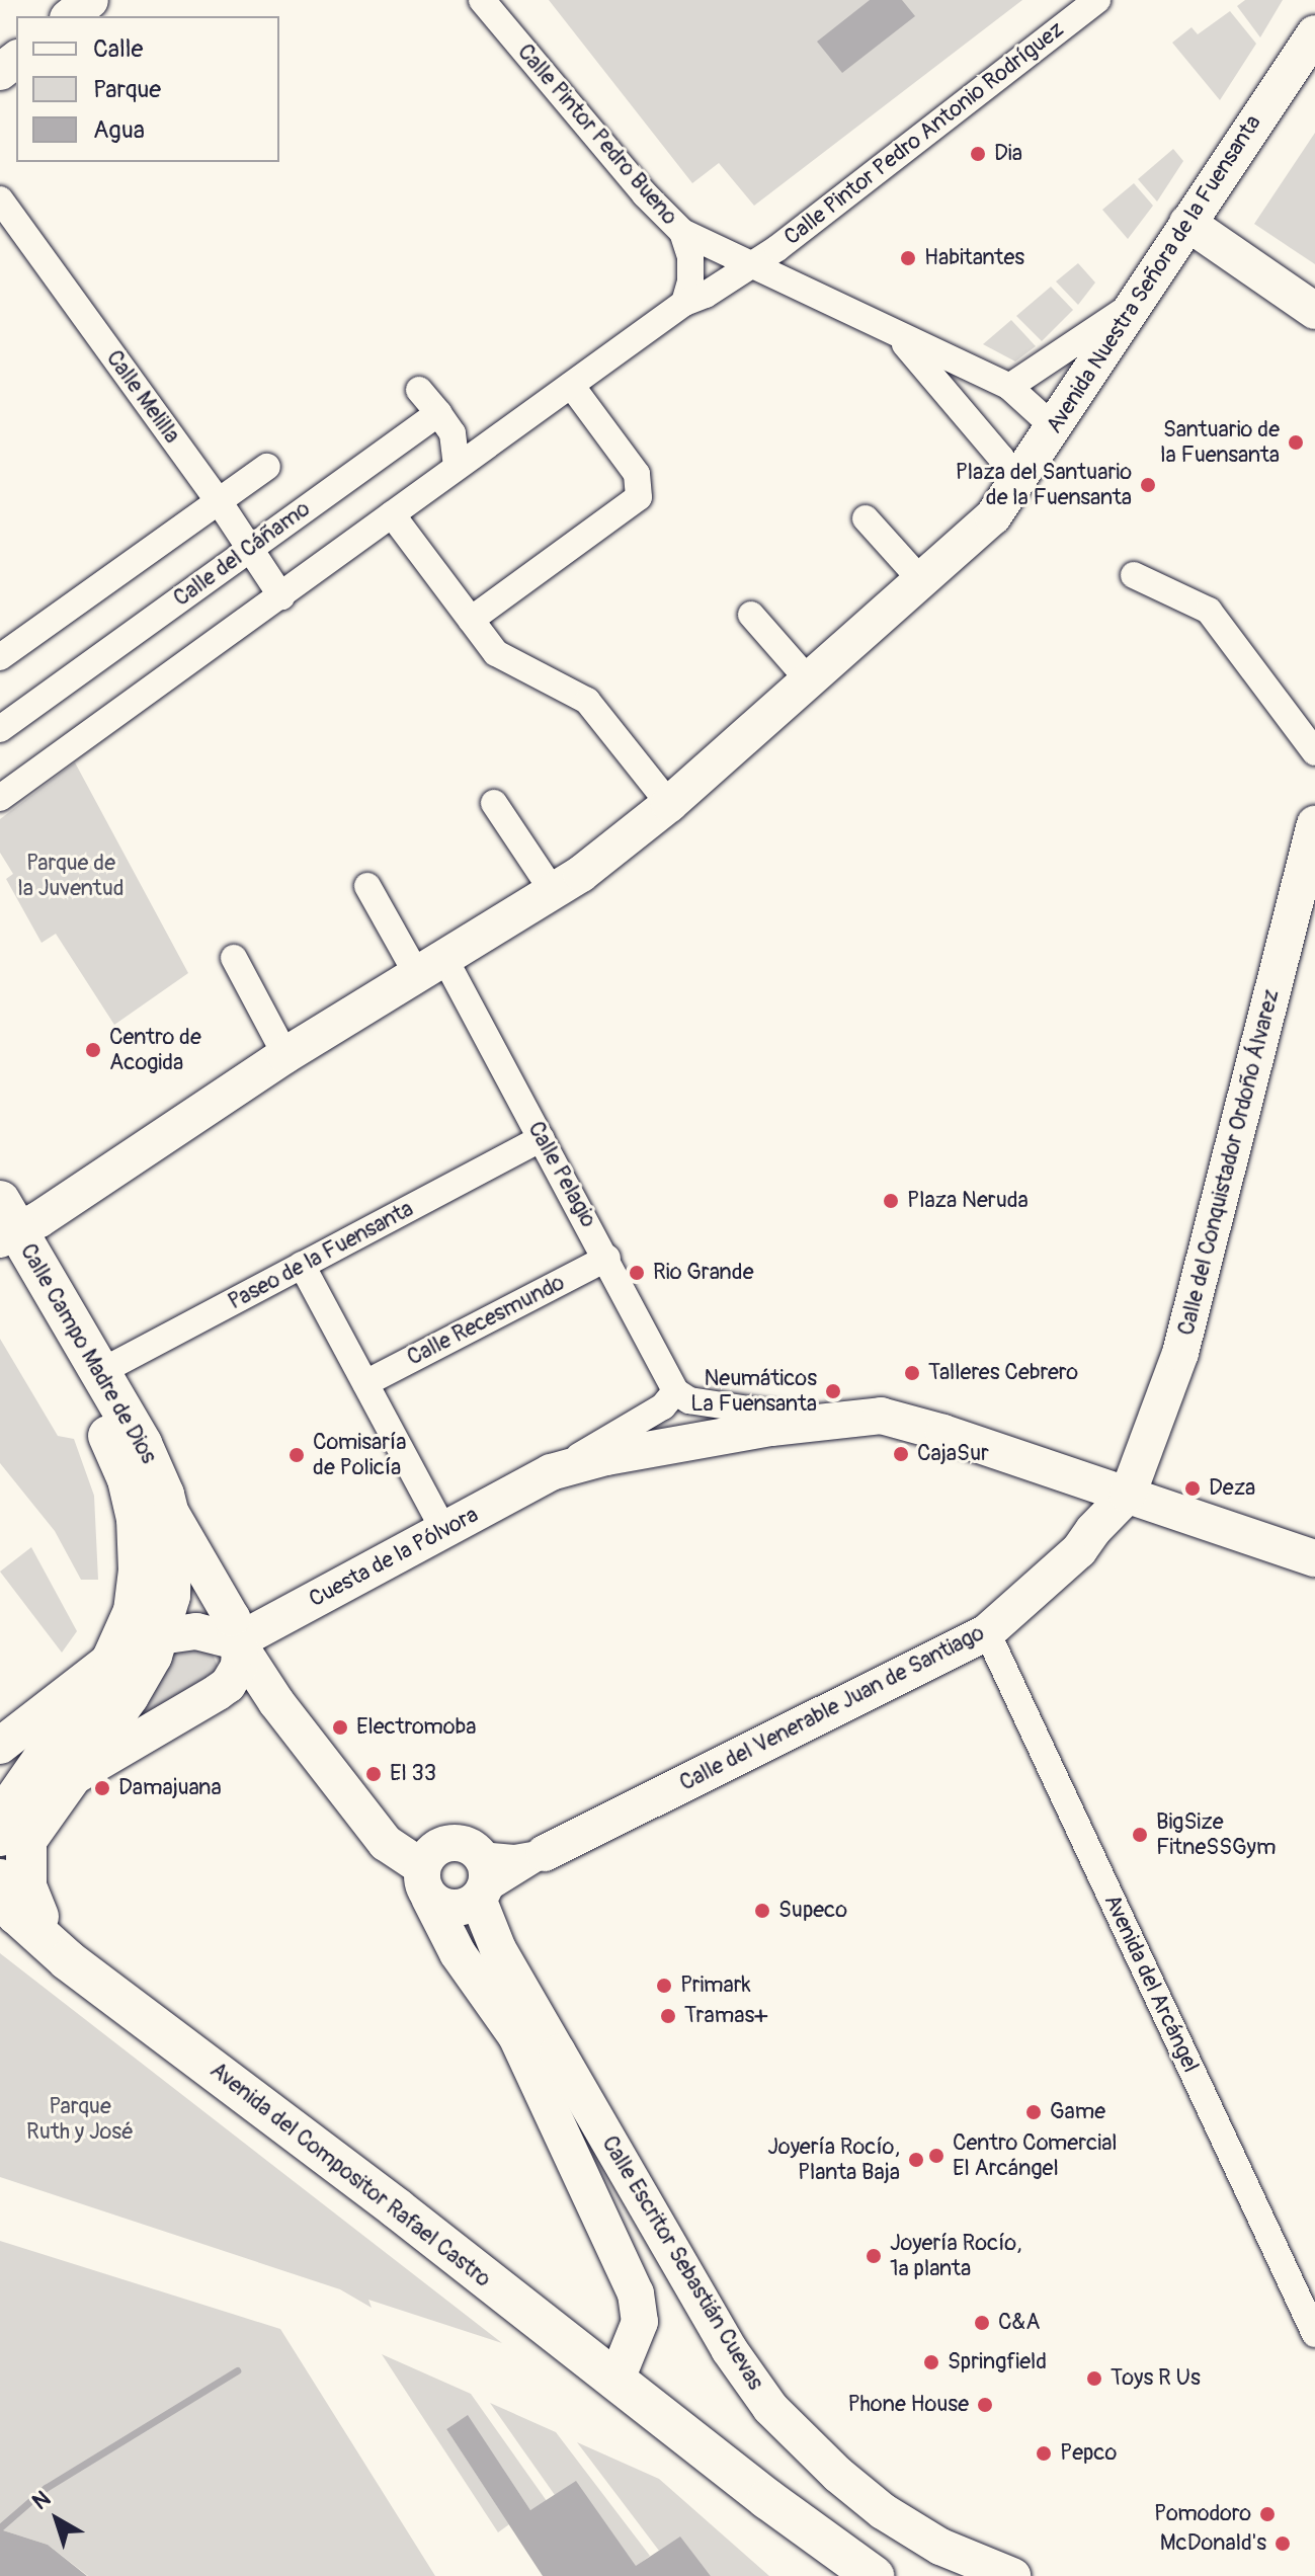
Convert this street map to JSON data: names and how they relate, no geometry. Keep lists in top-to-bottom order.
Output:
{
  "streets": {
    "main road": ["Calle Campo Madre de Dios", "Avenida del Compositor Rafael Castro"],
    "street": [
      "Calle Pintor Pedro Antonio Rodríguez",
      "Calle Pintor Pedro Bueno",
      "Avenida Nuestra Señora de la Fuensanta",
      "Calle Melilla",
      "Calle del Cáñamo",
      "Calle del Conquistador Ordoño Álvarez",
      "Calle Pelagio",
      "Paseo de la Fuensanta",
      "Calle Recesmundo",
      "Cuesta de la Pólvora",
      "Calle del Venerable Juan de Santiago",
      "Avenida del Arcángel",
      "Calle Escritor Sebastián Cuevas"
    ]
  },
  "crossings": [
    ["Calle Pintor Pedro Antonio Rodríguez", "Calle Pintor Pedro Bueno"],
    ["Calle Pintor Pedro Bueno", "Avenida Nuestra Señora de la Fuensanta"],
    ["Avenida Nuestra Señora de la Fuensanta", "Calle Pelagio"],
    ["Avenida Nuestra Señora de la Fuensanta", "Calle Campo Madre de Dios"],
    ["Calle Melilla", "Calle del Cáñamo"],
    ["Calle del Conquistador Ordoño Álvarez", "Cuesta de la Pólvora"],
    ["Calle del Conquistador Ordoño Álvarez", "Calle del Venerable Juan de Santiago"],
    ["Calle Pelagio", "Paseo de la Fuensanta"],
    ["Calle Pelagio", "Calle Recesmundo"],
    ["Calle Pelagio", "Cuesta de la Pólvora"],
    ["Paseo de la Fuensanta", "Calle Campo Madre de Dios"],
    ["Calle Campo Madre de Dios", "Cuesta de la Pólvora"],
    ["Calle Campo Madre de Dios", "Avenida del Compositor Rafael Castro"],
    ["Calle Campo Madre de Dios", "Calle Escritor Sebastián Cuevas"],
    ["Cuesta de la Pólvora", "Calle del Venerable Juan de Santiago"],
    ["Cuesta de la Pólvora", "Calle Escritor Sebastián Cuevas"],
    ["Calle del Venerable Juan de Santiago", "Avenida del Arcángel"],
    ["Calle del Venerable Juan de Santiago", "Calle Escritor Sebastián Cuevas"],
    ["Avenida del Compositor Rafael Castro", "Calle Escritor Sebastián Cuevas"]
  ],
  "parks": ["Parque de la Juventud", "Parque Ruth y José"],
  "places": [
    "Dia",
    "Habitantes",
    "Santuario de la Fuensanta",
    "Plaza del Santuario de la Fuensanta",
    "Centro de Acogida",
    "Plaza Neruda",
    "Rio Grande",
    "Talleres Cebrero",
    "Neumáticos La Fuensanta",
    "CajaSur",
    "Comisaría de Policía",
    "Deza",
    "Electromoba",
    "El 33",
    "Damajuana",
    "BigSize FitneSSGym",
    "Supeco",
    "Primark",
    "Tramas+",
    "Game",
    "Centro Comercial El Arcángel",
    "Joyería Rocío, Planta Baja",
    "Joyería Rocío, 1ª planta",
    "C&A",
    "Springfield",
    "Toys R Us",
    "Phone House",
    "Pepco",
    "Pomodoro",
    "McDonald's"
  ],
  "legend": ["Calle", "Parque", "Agua"],
  "north": "top left"
}
